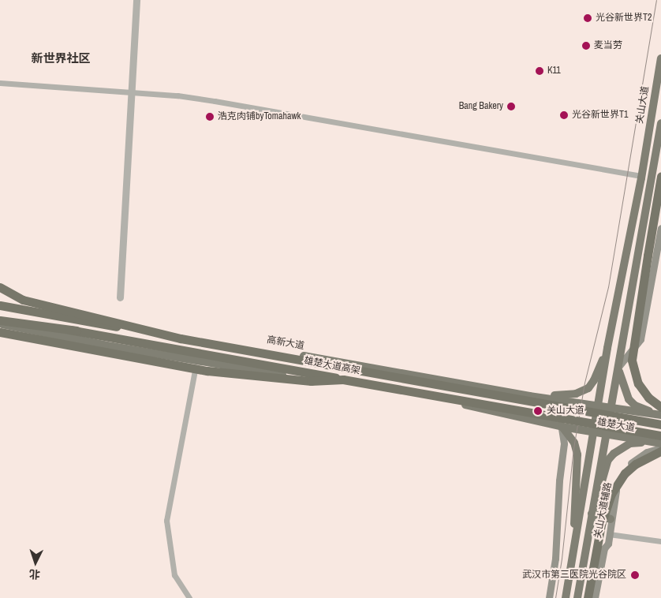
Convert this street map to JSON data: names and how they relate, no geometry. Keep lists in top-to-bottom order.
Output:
{
  "streets": {
    "highway": ["雄楚大道高架"],
    "main road": [
      "关山大道",
      "高新大道",
      "雄楚大道",
      "关山大道辅路"
    ]
  },
  "crossings": [
    ["关山大道", "雄楚大道"],
    ["高新大道", "雄楚大道"],
    ["雄楚大道高架", "雄楚大道"],
    ["雄楚大道高架", "关山大道辅路"],
    ["雄楚大道", "关山大道辅路"]
  ],
  "districts": ["新世界社区"],
  "places": [
    "光谷新世界T2",
    "麦当劳",
    "K11",
    "Bang Bakery",
    "光谷新世界T1",
    "浩克肉铺byTomahawk",
    "关山大道",
    "武汉市第三医院光谷院区"
  ],
  "north": "bottom"
}
